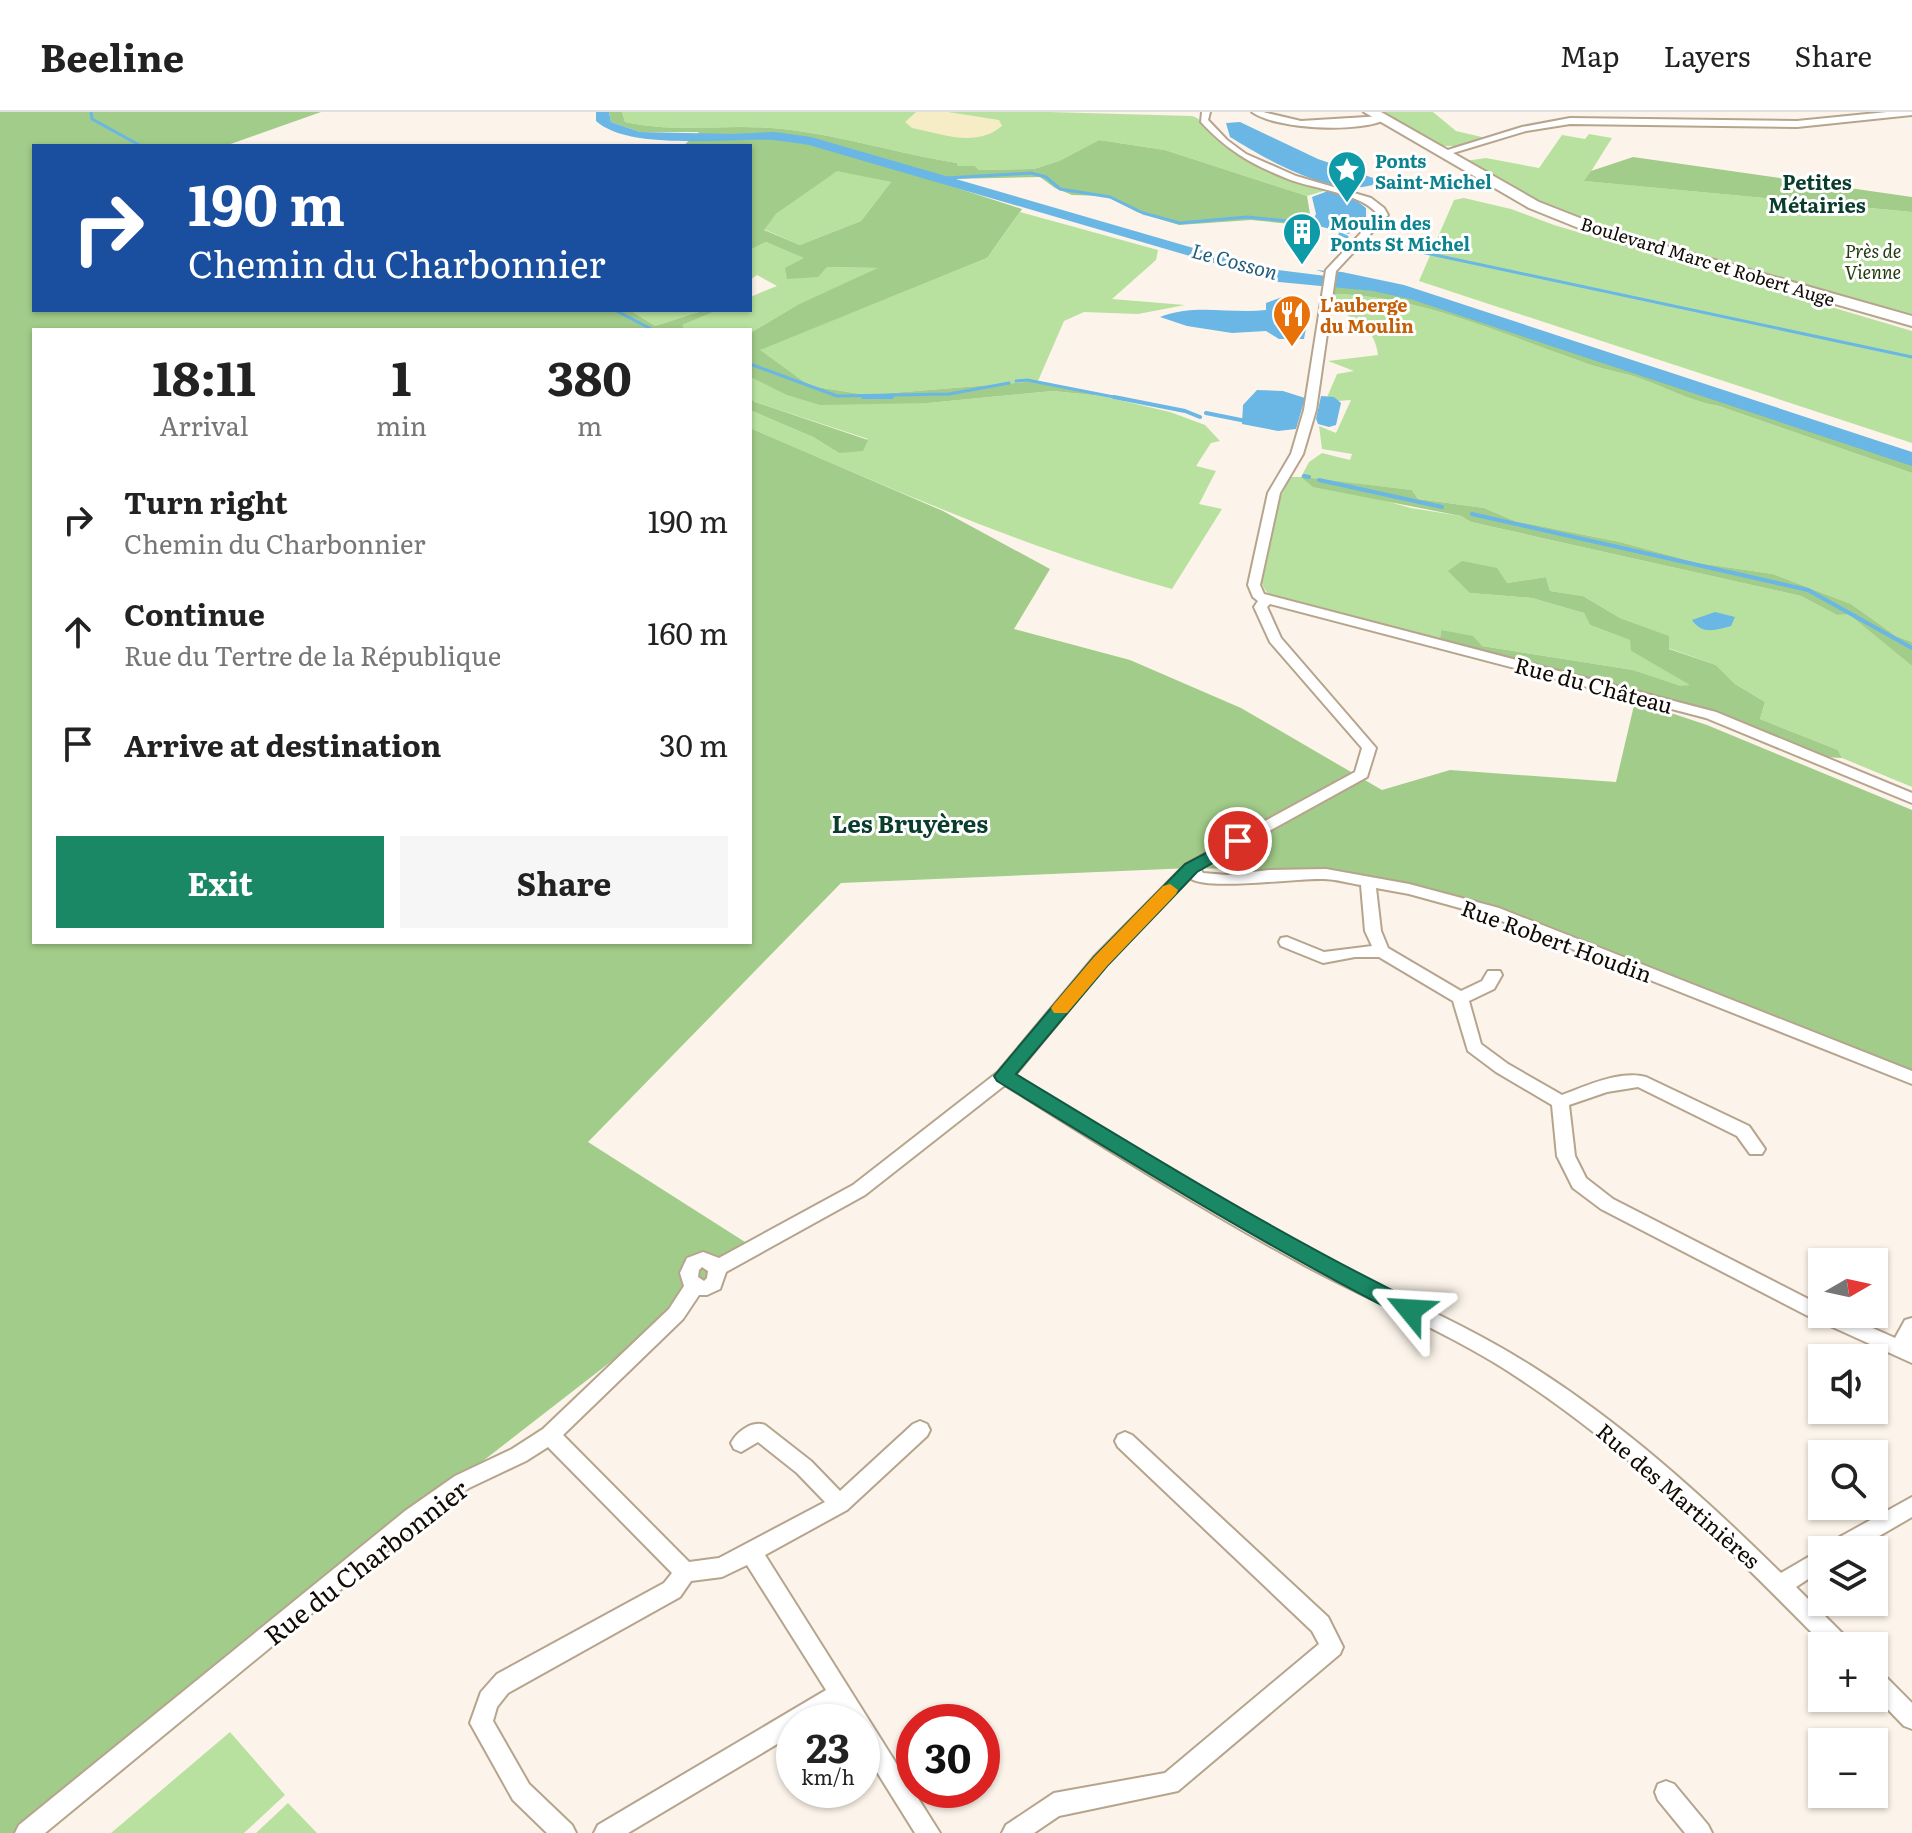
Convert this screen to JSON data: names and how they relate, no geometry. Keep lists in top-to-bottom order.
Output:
{
  "streets": {
    "main road": ["Boulevard Marc et Robert Auge"],
    "street": [
      "Rue du Château",
      "Rue Robert Houdin",
      "Rue des Martinières",
      "Rue du Charbonnier"
    ]
  },
  "crossings": [
    ["Rue des Martinières", "Rue du Charbonnier"]
  ],
  "districts": ["Petites Métairies", "Les Bruyères"],
  "water": ["Le Cosson"],
  "parks": ["Près de Vienne"],
  "places": {
    "place": ["Ponts Saint-Michel"],
    "building": ["Moulin des Ponts St Michel"],
    "restaurant": ["L'auberge du Moulin"]
  },
  "north": "right",
  "page": {
    "header": "Beeline",
    "nav": ["Map", "Layers", "Share"],
    "turn": ["190 m", "Chemin du Charbonnier"],
    "eta": [
      "18:11",
      "Arrival",
      "1",
      "min",
      "380",
      "m"
    ],
    "list": [
      {
        "name": "Turn right",
        "note": "Chemin du Charbonnier",
        "value": "190 m"
      },
      {
        "name": "Continue",
        "note": "Rue du Tertre de la République",
        "value": "160 m"
      },
      {
        "name": "Arrive at destination",
        "value": "30 m"
      }
    ],
    "buttons": ["Exit", "Share"],
    "map_buttons": ["+", "−"],
    "speed": "23 km/h",
    "limit": "30"
  }
}
